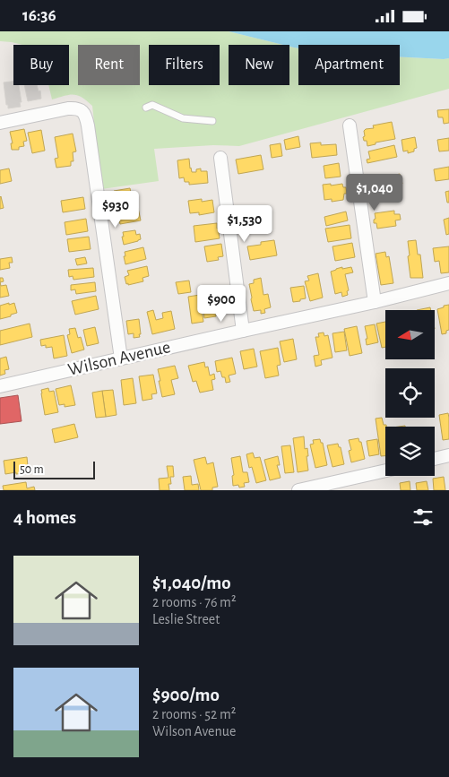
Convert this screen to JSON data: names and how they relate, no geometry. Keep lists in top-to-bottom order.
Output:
{
  "streets": {
    "street": ["Wilson Avenue"]
  },
  "scale_bar": "50 m",
  "north": "left",
  "page": {
    "status": "16:36",
    "chip": [
      "Buy",
      "Rent",
      "Filters",
      "New",
      "Apartment"
    ],
    "price": [
      "$1,040",
      "$930",
      "$1,530",
      "$900"
    ],
    "scale": "50 m",
    "heading": "4 homes",
    "list": [
      {
        "name": "$1,040/mo",
        "note": "2 rooms · 76 m² · Leslie Street"
      },
      {
        "name": "$900/mo",
        "note": "2 rooms · 52 m² · Wilson Avenue"
      }
    ]
  }
}
